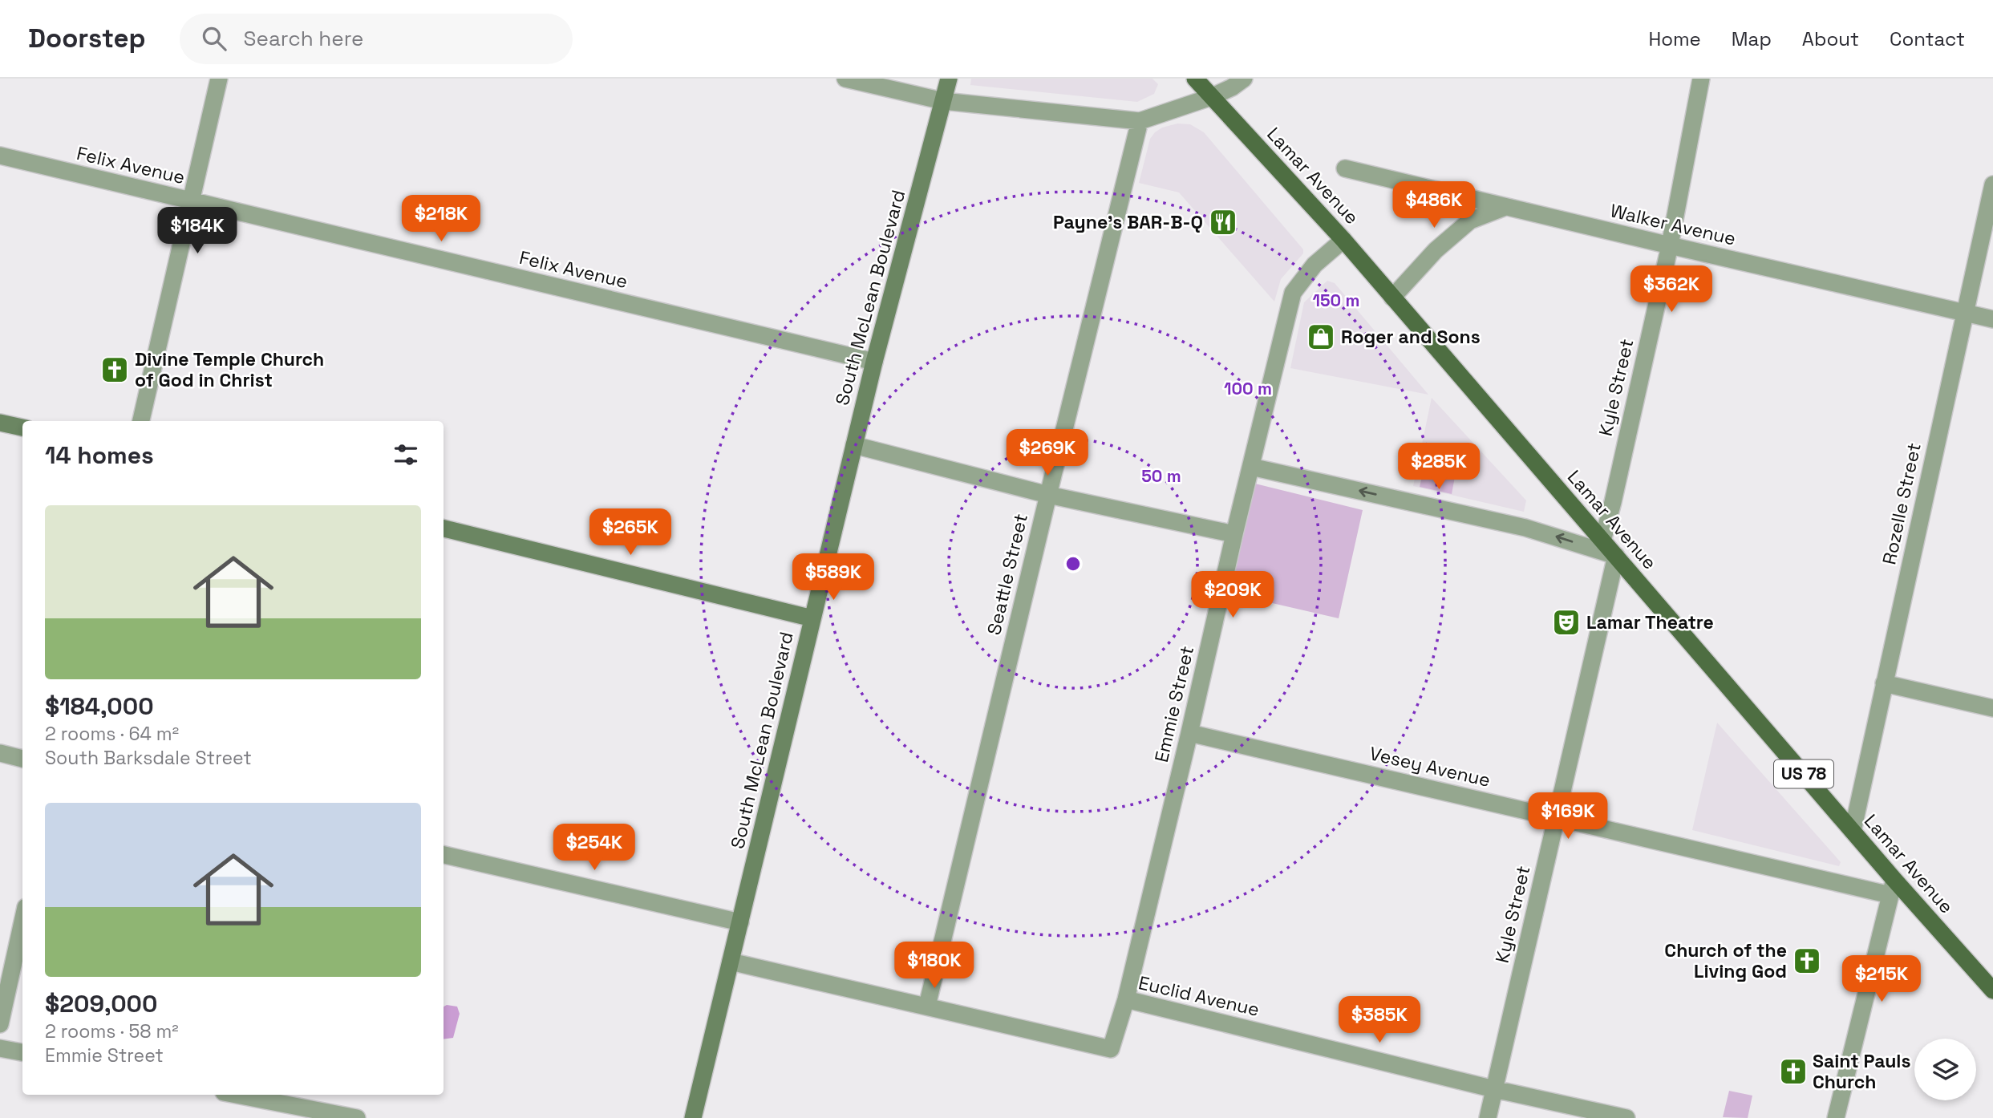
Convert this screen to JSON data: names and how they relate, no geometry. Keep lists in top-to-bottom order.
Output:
{
  "streets": {
    "main road": ["Lamar Avenue", "South McLean Boulevard", "US 78"],
    "street": [
      "Felix Avenue",
      "Walker Avenue",
      "Kyle Street",
      "Rozelle Street",
      "Seattle Street",
      "Emmie Street",
      "Vesey Avenue",
      "Euclid Avenue"
    ]
  },
  "crossings": [
    ["Felix Avenue", "South McLean Boulevard"],
    ["Lamar Avenue", "Kyle Street"],
    ["Lamar Avenue", "Rozelle Street"],
    ["Lamar Avenue", "Emmie Street"],
    ["Lamar Avenue", "Vesey Avenue"],
    ["Walker Avenue", "Kyle Street"],
    ["Walker Avenue", "Rozelle Street"],
    ["South McLean Boulevard", "Euclid Avenue"],
    ["Kyle Street", "Vesey Avenue"],
    ["Kyle Street", "Euclid Avenue"],
    ["Seattle Street", "Euclid Avenue"],
    ["Emmie Street", "Vesey Avenue"],
    ["Emmie Street", "Euclid Avenue"]
  ],
  "places": {
    "restaurant": ["Payne's BAR-B-Q"],
    "shop": ["Roger and Sons"],
    "church": ["Divine Temple Church of God in Christ", "Church of the Living God", "Saint Pauls Church"],
    "theatre": ["Lamar Theatre"]
  },
  "page": {
    "header": "Doorstep",
    "search": "Search here",
    "nav": [
      "Home",
      "Map",
      "About",
      "Contact"
    ],
    "price": [
      "$486K",
      "$218K",
      "$184K",
      "$362K",
      "$269K",
      "$285K",
      "$265K",
      "$589K",
      "$209K",
      "$169K",
      "$254K",
      "$180K",
      "$215K",
      "$385K"
    ],
    "heading": "14 homes",
    "list": [
      {
        "name": "$184,000",
        "note": "2 rooms · 64 m² · South Barksdale Street"
      },
      {
        "name": "$209,000",
        "note": "2 rooms · 58 m² · Emmie Street"
      }
    ]
  },
  "rings": ["150 m", "100 m", "50 m"]
}
